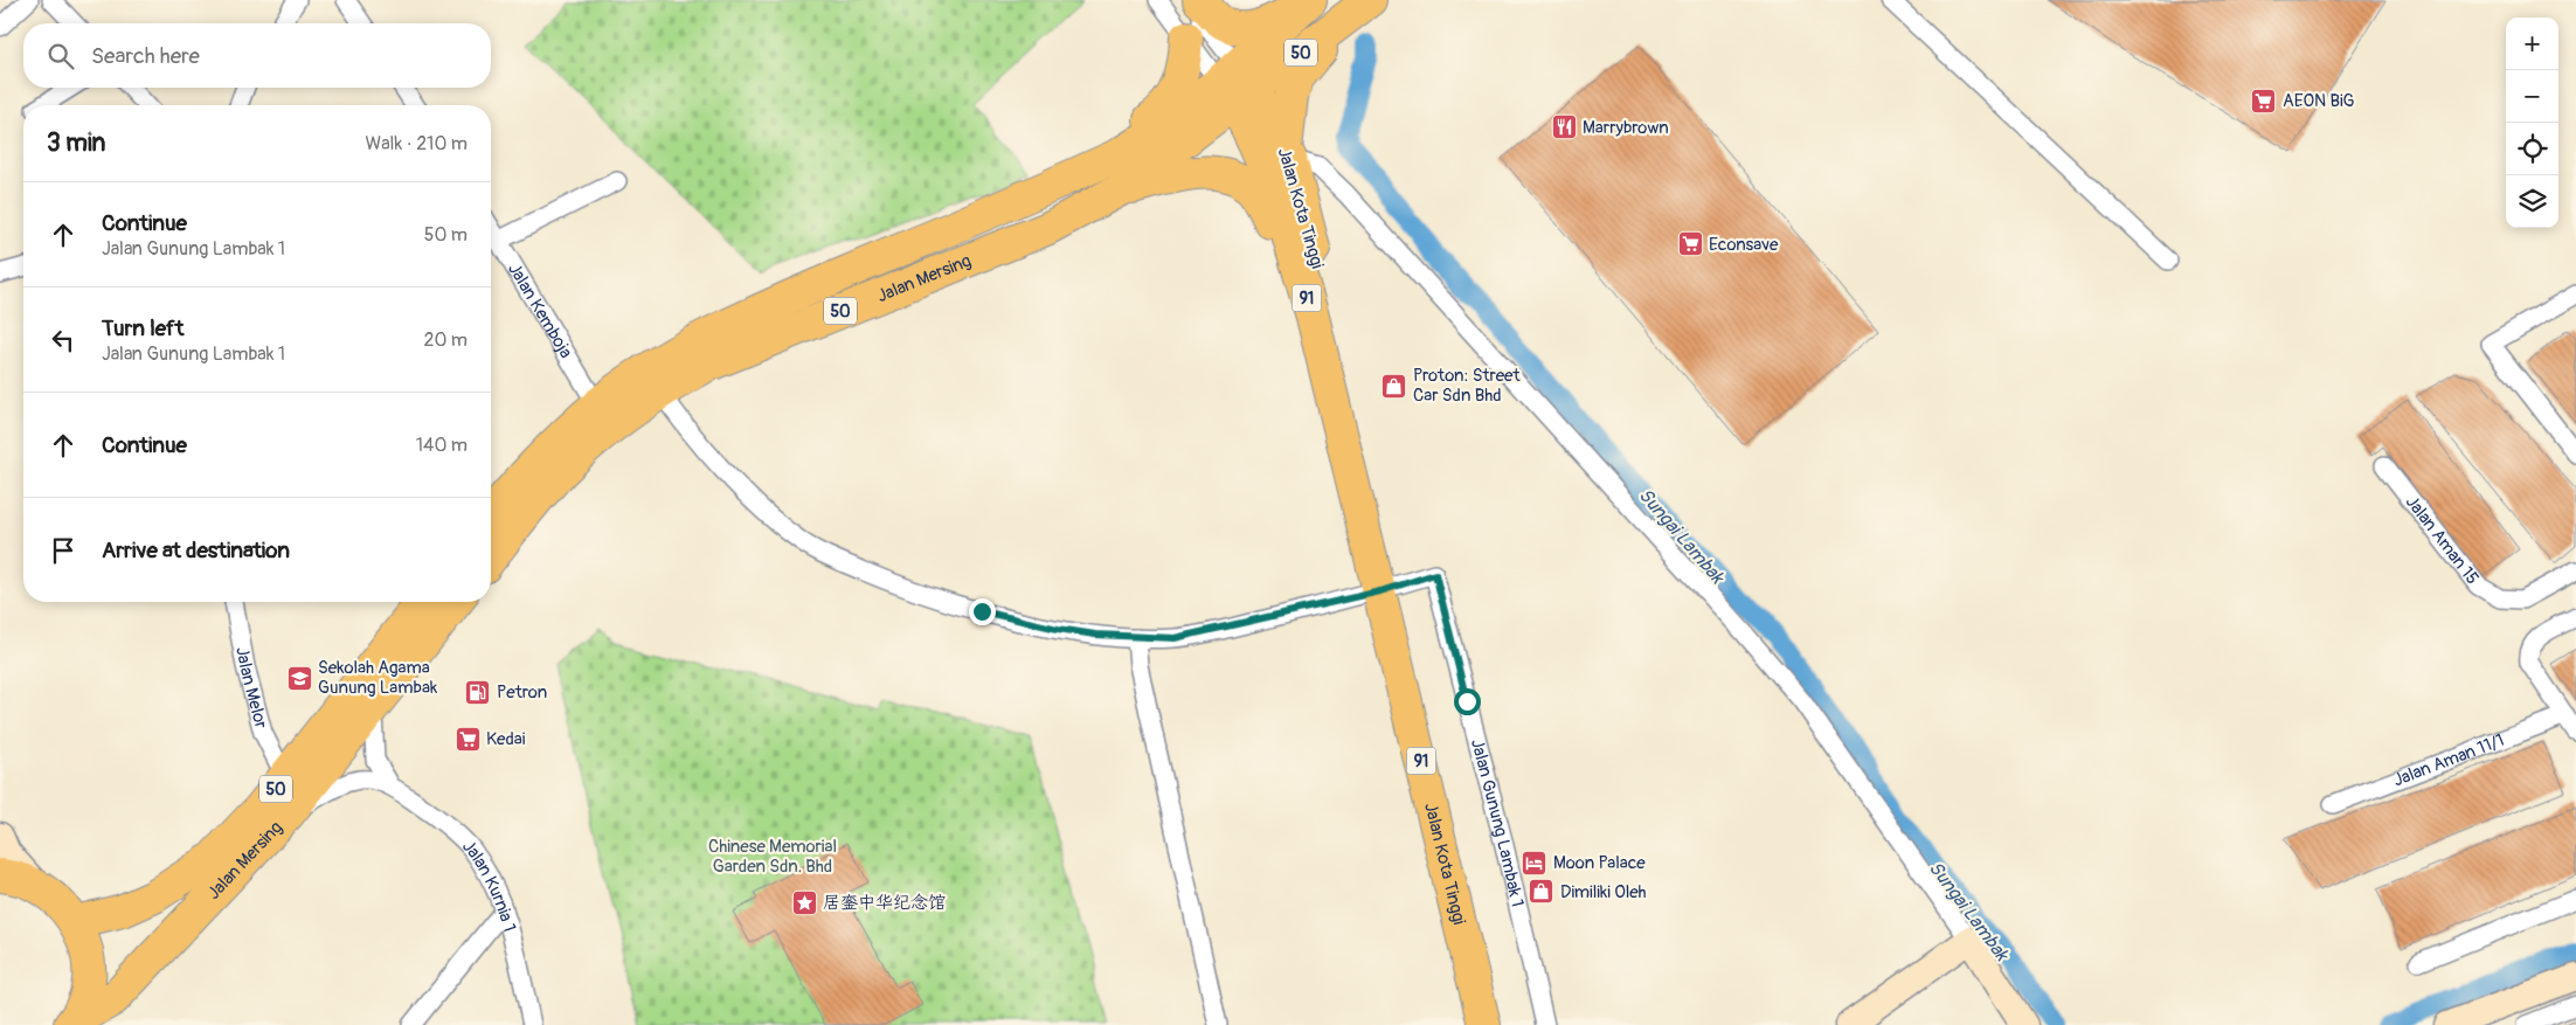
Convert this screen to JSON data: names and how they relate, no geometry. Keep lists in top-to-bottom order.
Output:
{
  "streets": {
    "highway": [
      "50",
      "Jalan Kota Tinggi",
      "Jalan Mersing",
      "91"
    ],
    "street": [
      "Jalan Kemboja",
      "Jalan Aman 15",
      "Jalan Melor",
      "Jalan Aman 11/1",
      "Jalan Gunung Lambak 1",
      "Jalan Kurnia 1"
    ]
  },
  "crossings": [
    ["50", "Jalan Mersing"],
    ["Jalan Kota Tinggi", "Jalan Mersing"],
    ["Jalan Kota Tinggi", "Jalan Gunung Lambak 1"],
    ["Jalan Mersing", "Jalan Kemboja"],
    ["Jalan Mersing", "Jalan Melor"]
  ],
  "water": ["Sungai Lambak"],
  "parks": ["Chinese Memorial Garden Sdn. Bhd"],
  "places": {
    "supermarket": ["AEON BiG", "Econsave", "Kedai"],
    "restaurant": ["Marrybrown"],
    "shop": ["Proton: Street Car Sdn Bhd", "Dimiliki Oleh"],
    "school or university": ["Sekolah Agama Gunung Lambak"],
    "fuel station": ["Petron"],
    "hotel": ["Moon Palace"],
    "place": ["居銮中华纪念馆"]
  },
  "page": {
    "map_buttons": ["+", "−"],
    "search": "Search here",
    "heading": ["3 min", "Walk · 210 m"],
    "list": [
      ["Continue", "Jalan Gunung Lambak 1", "50 m"],
      ["Turn left", "Jalan Gunung Lambak 1", "20 m"],
      ["Continue", "140 m"],
      "Arrive at destination"
    ]
  }
}
